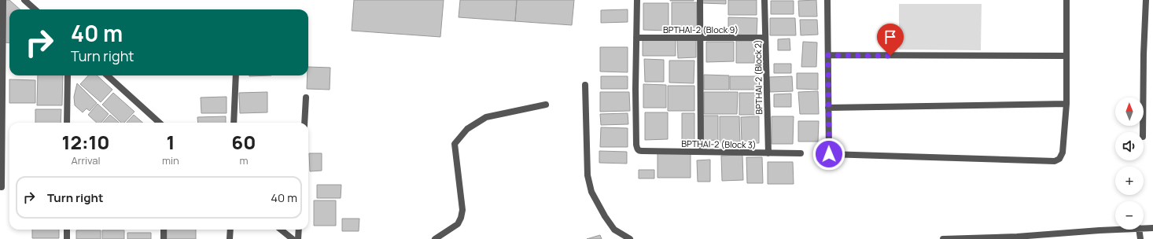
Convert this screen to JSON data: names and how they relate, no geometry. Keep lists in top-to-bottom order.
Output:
{
  "streets": {
    "street": ["BPTHAI-2 (Block 9)", "BPTHAI-2 (Block 2)", "BPTHAI-2 (Block 3)"]
  },
  "crossings": [
    ["BPTHAI-2 (Block 9)", "BPTHAI-2 (Block 2)"],
    ["BPTHAI-2 (Block 9)", "BPTHAI-2 (Block 3)"],
    ["BPTHAI-2 (Block 2)", "BPTHAI-2 (Block 3)"]
  ],
  "north": "top",
  "page": {
    "turn": ["40 m", "Turn right"],
    "map_buttons": ["+", "−"],
    "eta": [
      "12:10",
      "Arrival",
      "1",
      "min",
      "60",
      "m"
    ],
    "list": [
      {
        "name": "Turn right",
        "value": "40 m"
      }
    ]
  }
}
